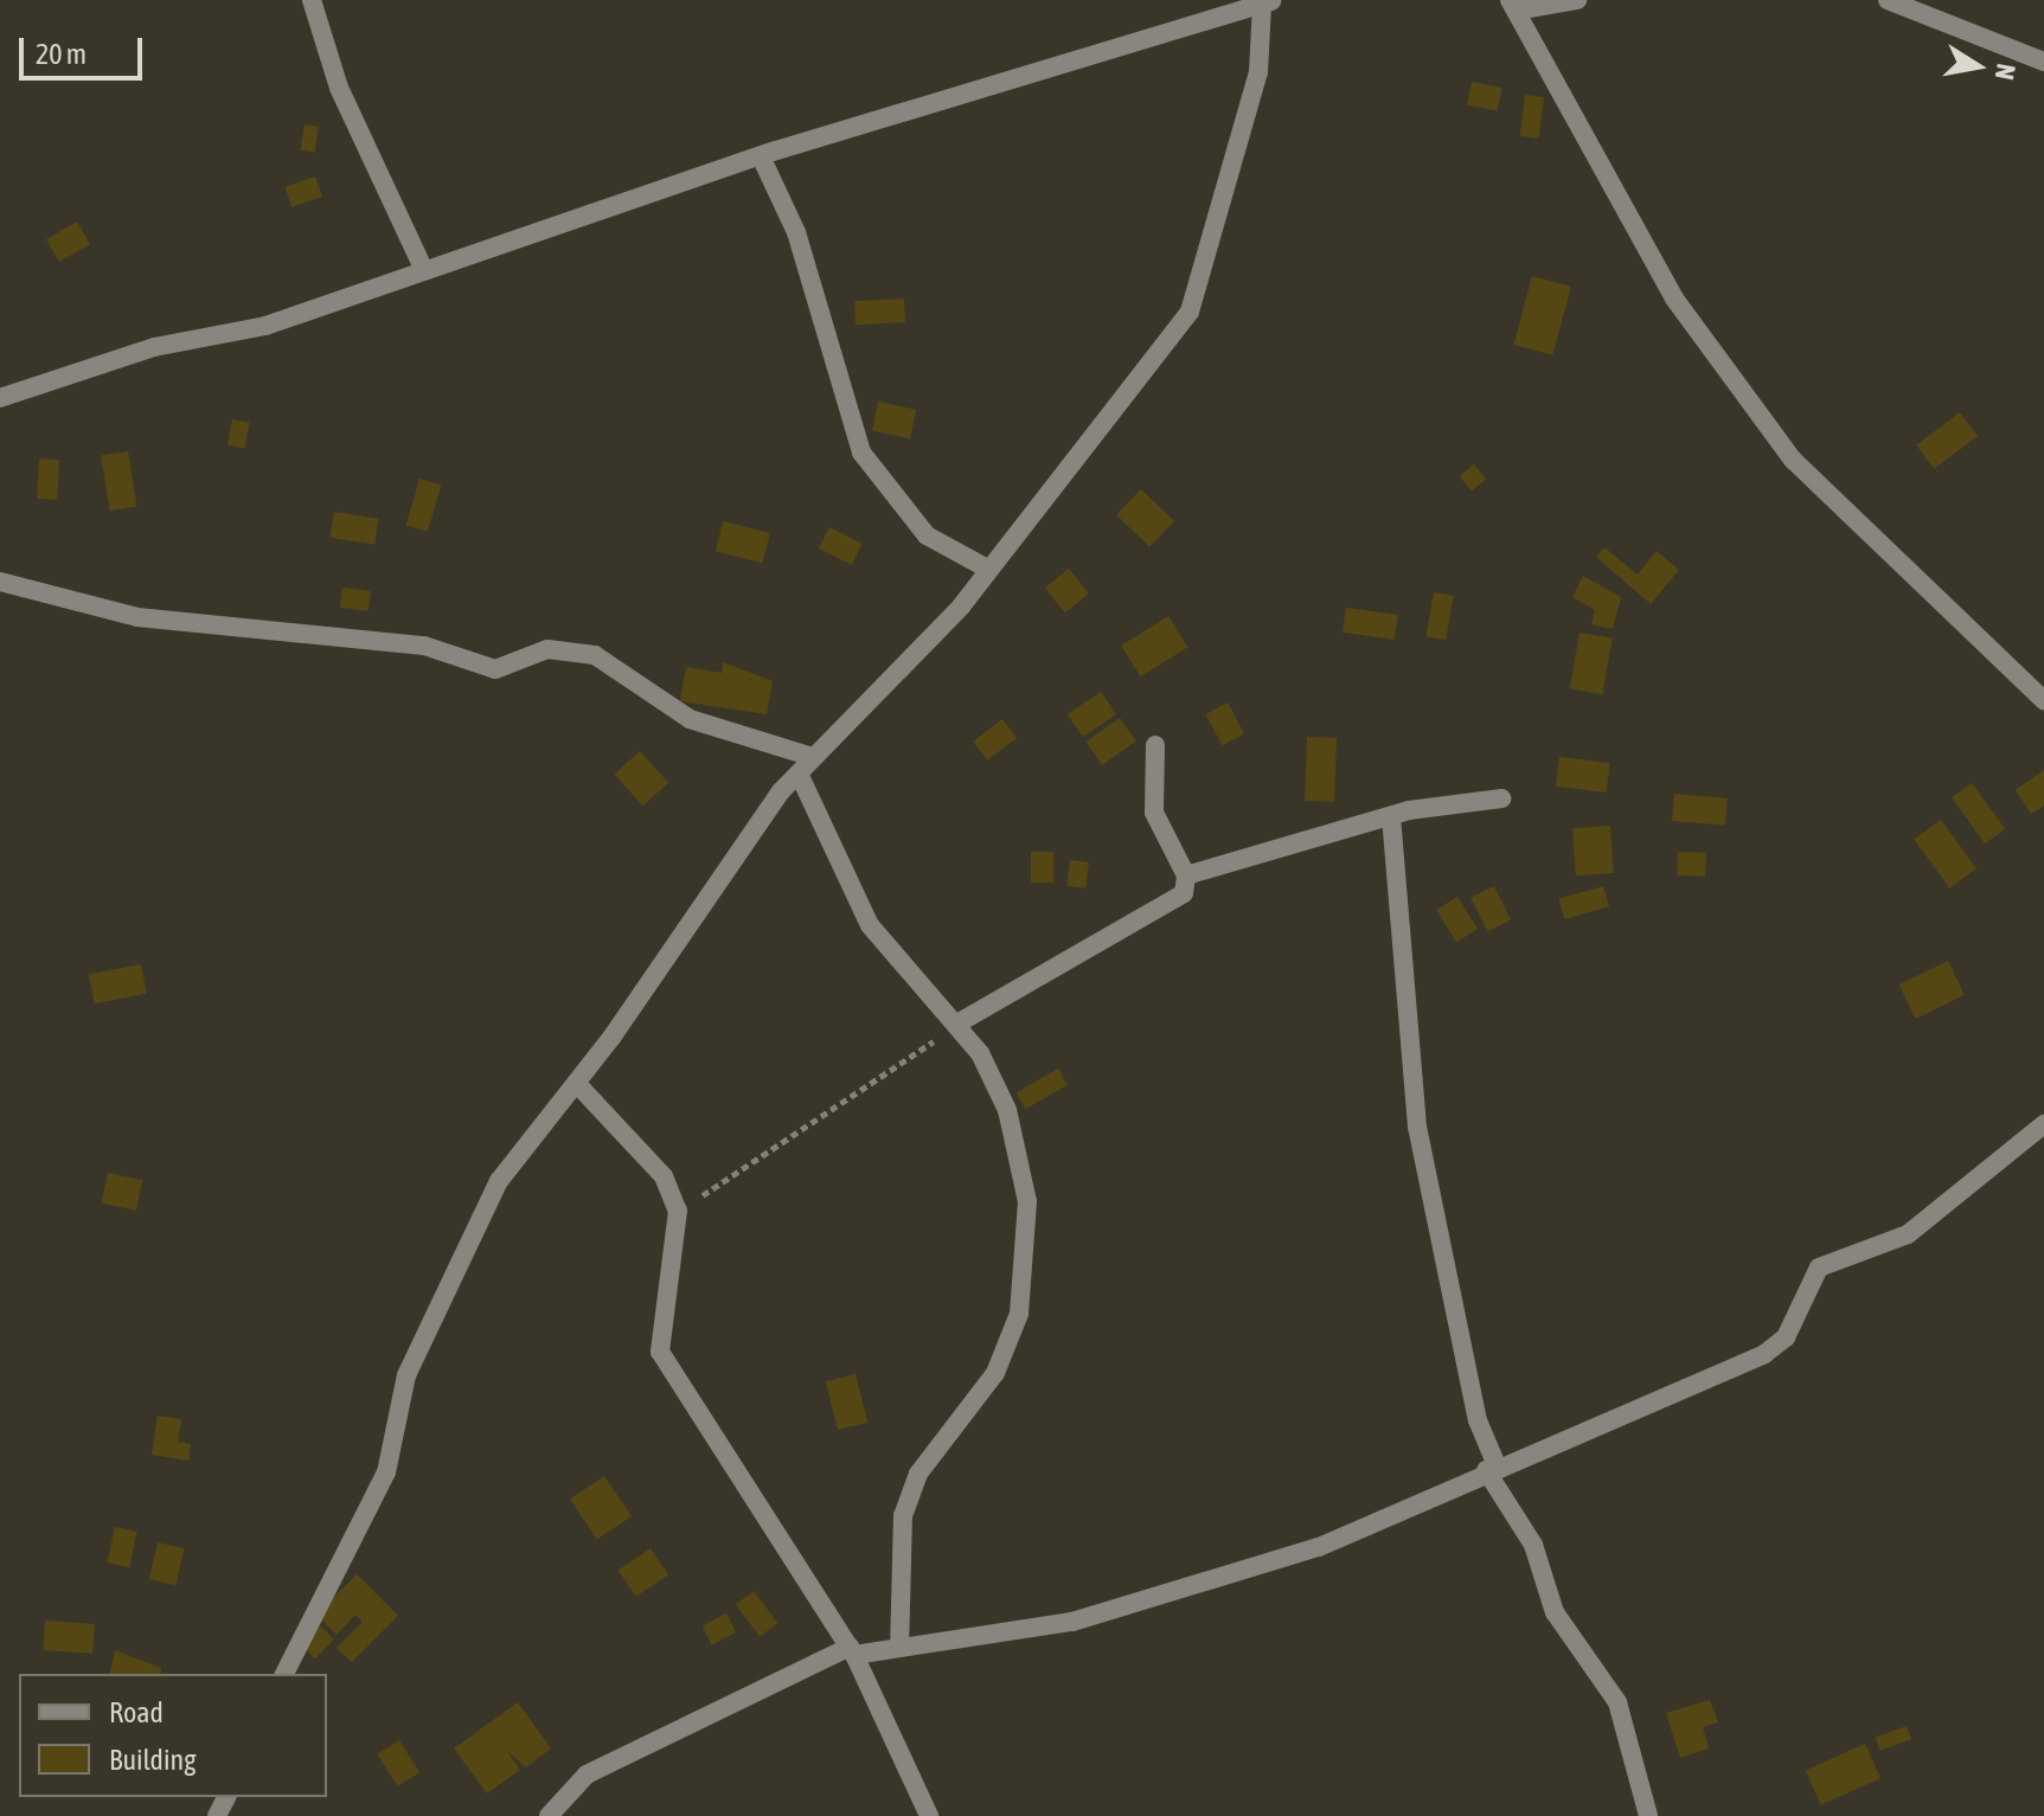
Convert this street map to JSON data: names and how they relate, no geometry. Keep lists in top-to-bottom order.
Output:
{
  "legend": ["Road", "Building"],
  "scale_bar": "20 m",
  "north": "right"
}
